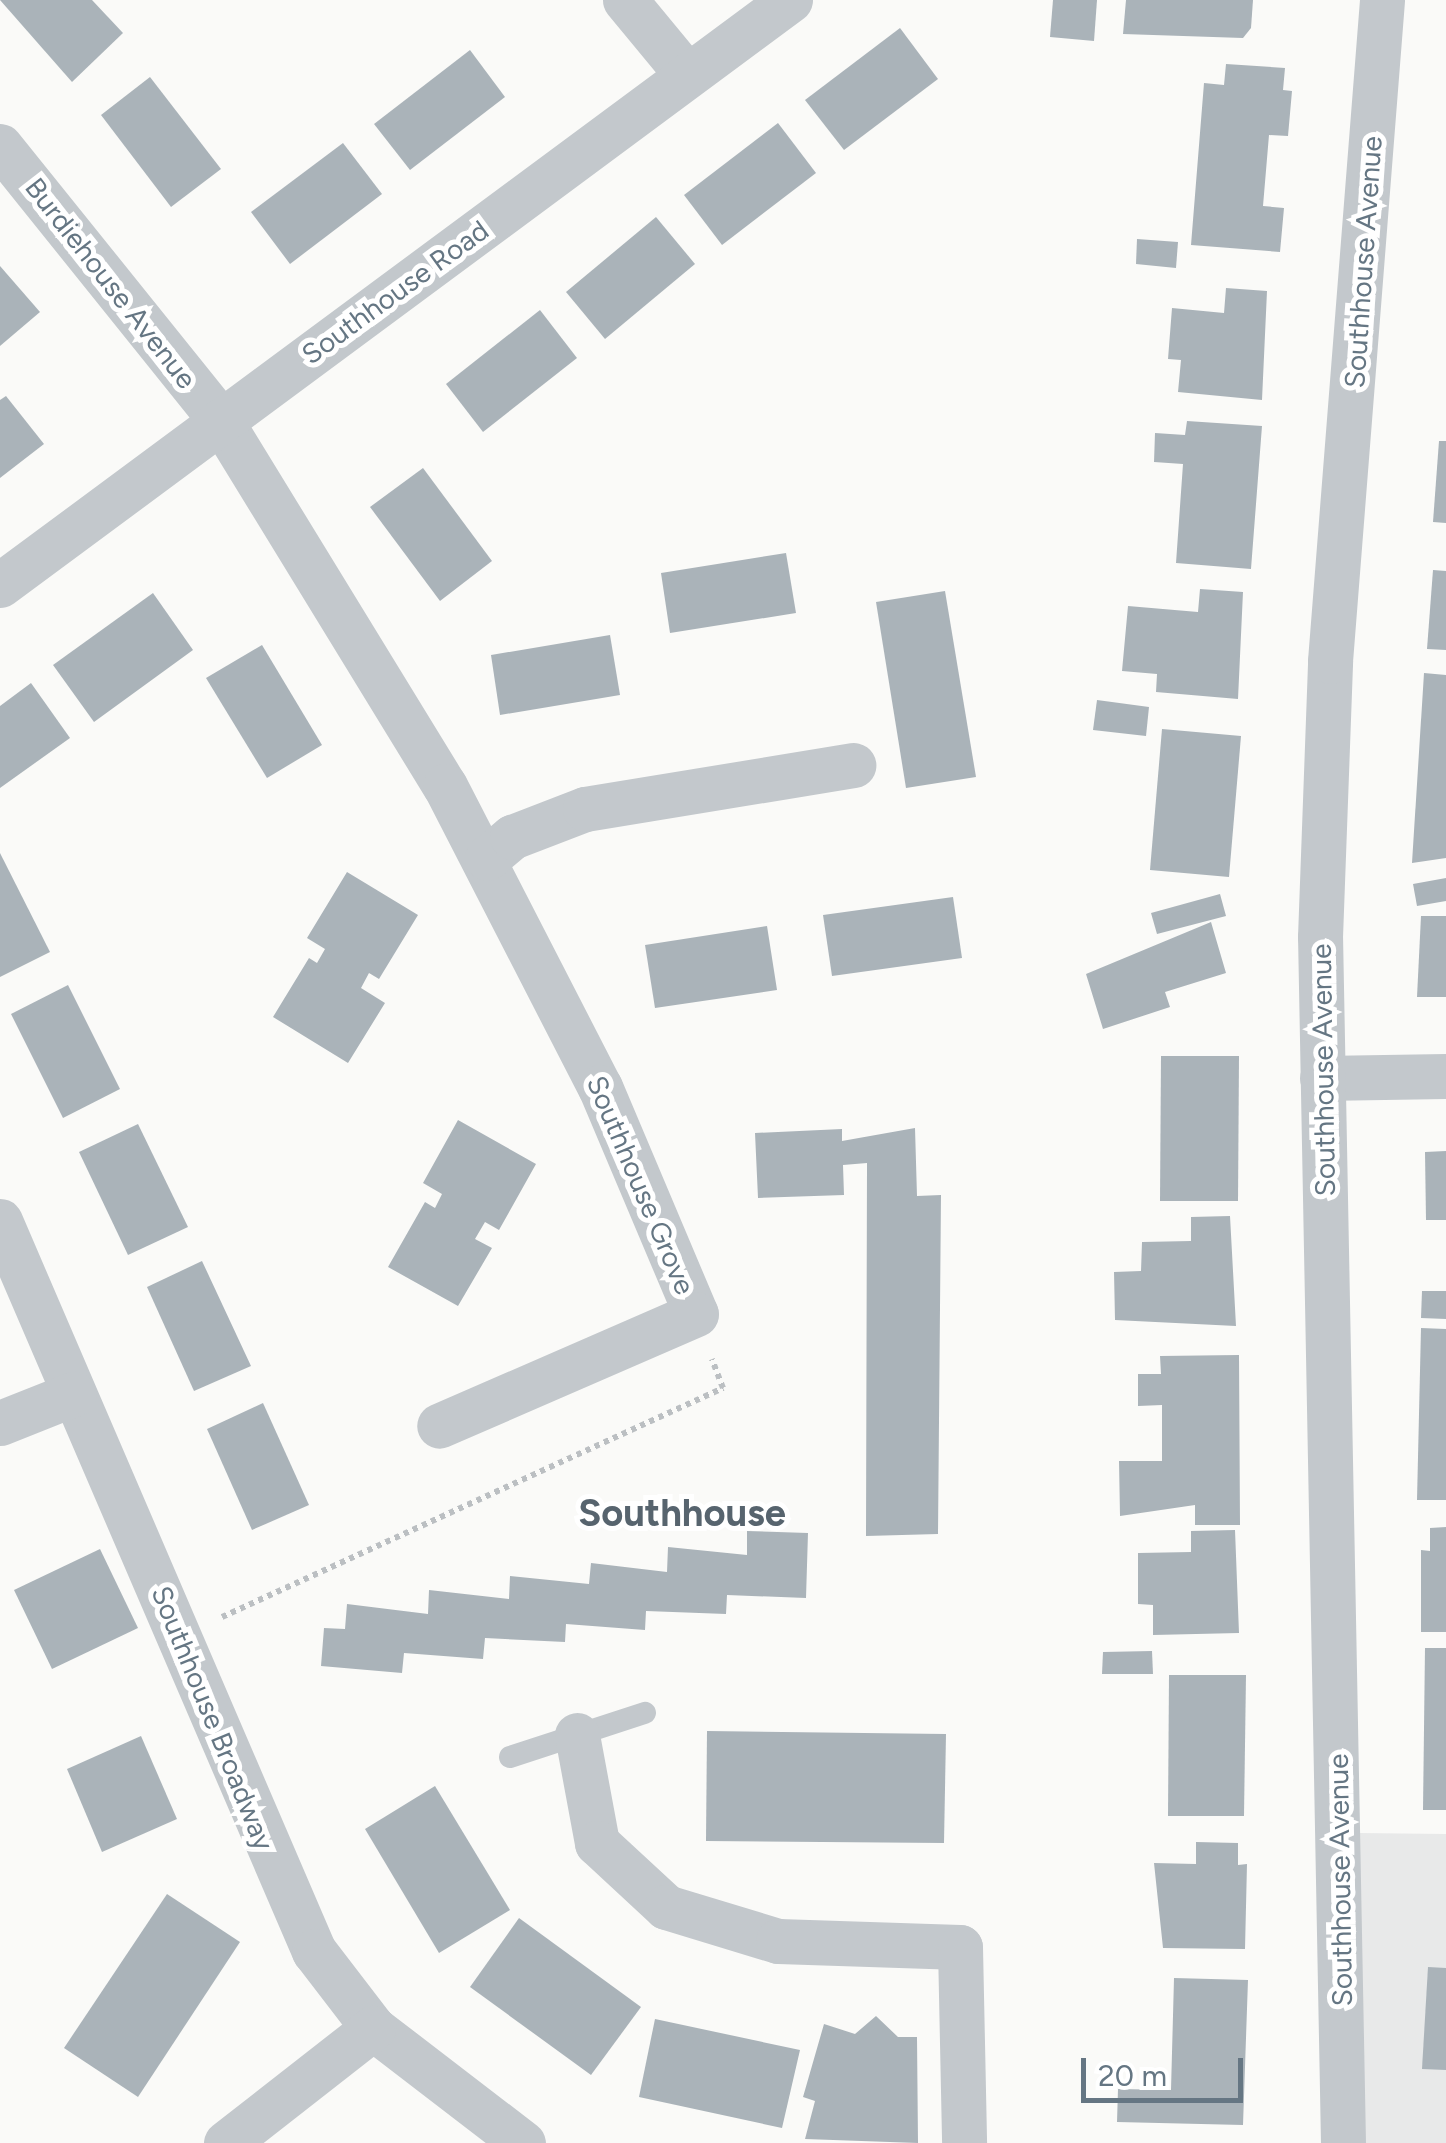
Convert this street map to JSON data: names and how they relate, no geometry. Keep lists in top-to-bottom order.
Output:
{
  "streets": {
    "street": [
      "Southhouse Avenue",
      "Burdiehouse Avenue",
      "Southhouse Road",
      "Southhouse Grove",
      "Southhouse Broadway"
    ]
  },
  "crossings": [
    ["Burdiehouse Avenue", "Southhouse Road"],
    ["Burdiehouse Avenue", "Southhouse Grove"],
    ["Southhouse Road", "Southhouse Grove"]
  ],
  "districts": ["Southhouse"],
  "scale_bar": "20 m"
}
